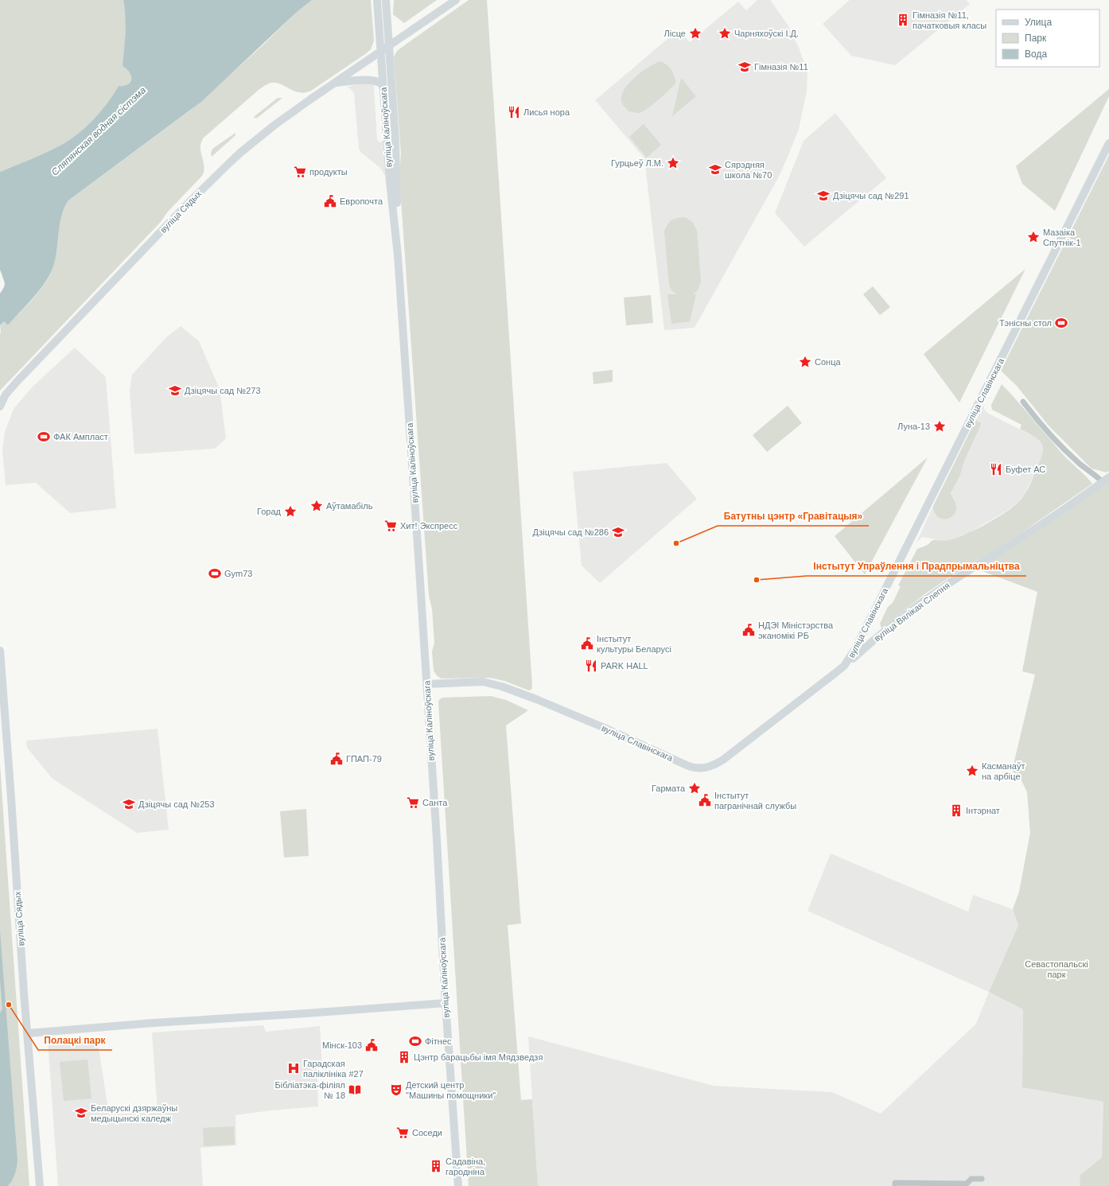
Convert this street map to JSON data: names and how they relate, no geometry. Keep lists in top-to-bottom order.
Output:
{
  "streets": {
    "street": [
      "вуліца Каліноўскага",
      "вуліца Сядых",
      "вуліца Славінскага",
      "вуліца Вялікая Слепня"
    ]
  },
  "crossings": [
    ["вуліца Каліноўскага", "вуліца Сядых"],
    ["вуліца Каліноўскага", "вуліца Славінскага"],
    ["вуліца Славінскага", "вуліца Вялікая Слепня"]
  ],
  "water": ["Сляпянская водная сістэма"],
  "parks": ["Севастопальскі парк"],
  "places": {
    "building": [
      "Гімназія №11, пачатковыя класы",
      "Інтэрнат",
      "Цэнтр барацьбы імя Мядзведзя",
      "Садавіна, гародніна"
    ],
    "place": [
      "Лісце",
      "Чарняхоўскі І.Д.",
      "Гурцьеў Л.М.",
      "Мазаіка Спутнік-1",
      "Сонца",
      "Луна-13",
      "Аўтамабіль",
      "Горад",
      "Касманаўт на арбіце",
      "Гармата"
    ],
    "school or university": [
      "Гімназія №11",
      "Сярэдняя школа №70",
      "Дзіцячы сад №291",
      "Дзіцячы сад №273",
      "Дзіцячы сад №286",
      "Дзіцячы сад №253",
      "Беларускі дзяржаўны медыцынскі каледж"
    ],
    "restaurant": ["Лисья нора", "Буфет АС", "PARK HALL"],
    "supermarket": [
      "продукты",
      "Хит! Экспресс",
      "Санта",
      "Соседи"
    ],
    "public building": [
      "Европочта",
      "НДЭІ Міністэрства эканомікі РБ",
      "Інстытут культуры Беларусі",
      "ГПАП-79",
      "Інстытут пагранічнай службы",
      "Мінск-103"
    ],
    "sports": [
      "Тэнісны стол",
      "ФАК Ампласт",
      "Gym73",
      "Фітнес"
    ],
    "other": ["Батутны цэнтр «Гравітацыя»", "Інстытут Упраўлення і Прадпрымальніцтва", "Полацкі парк"],
    "hospital": ["Гарадская паліклініка #27"],
    "library": ["Бібліатэка-філіял № 18"],
    "theatre": ["Детский центр \"Машины помощники\""]
  },
  "legend": ["Улица", "Парк", "Вода"]
}
